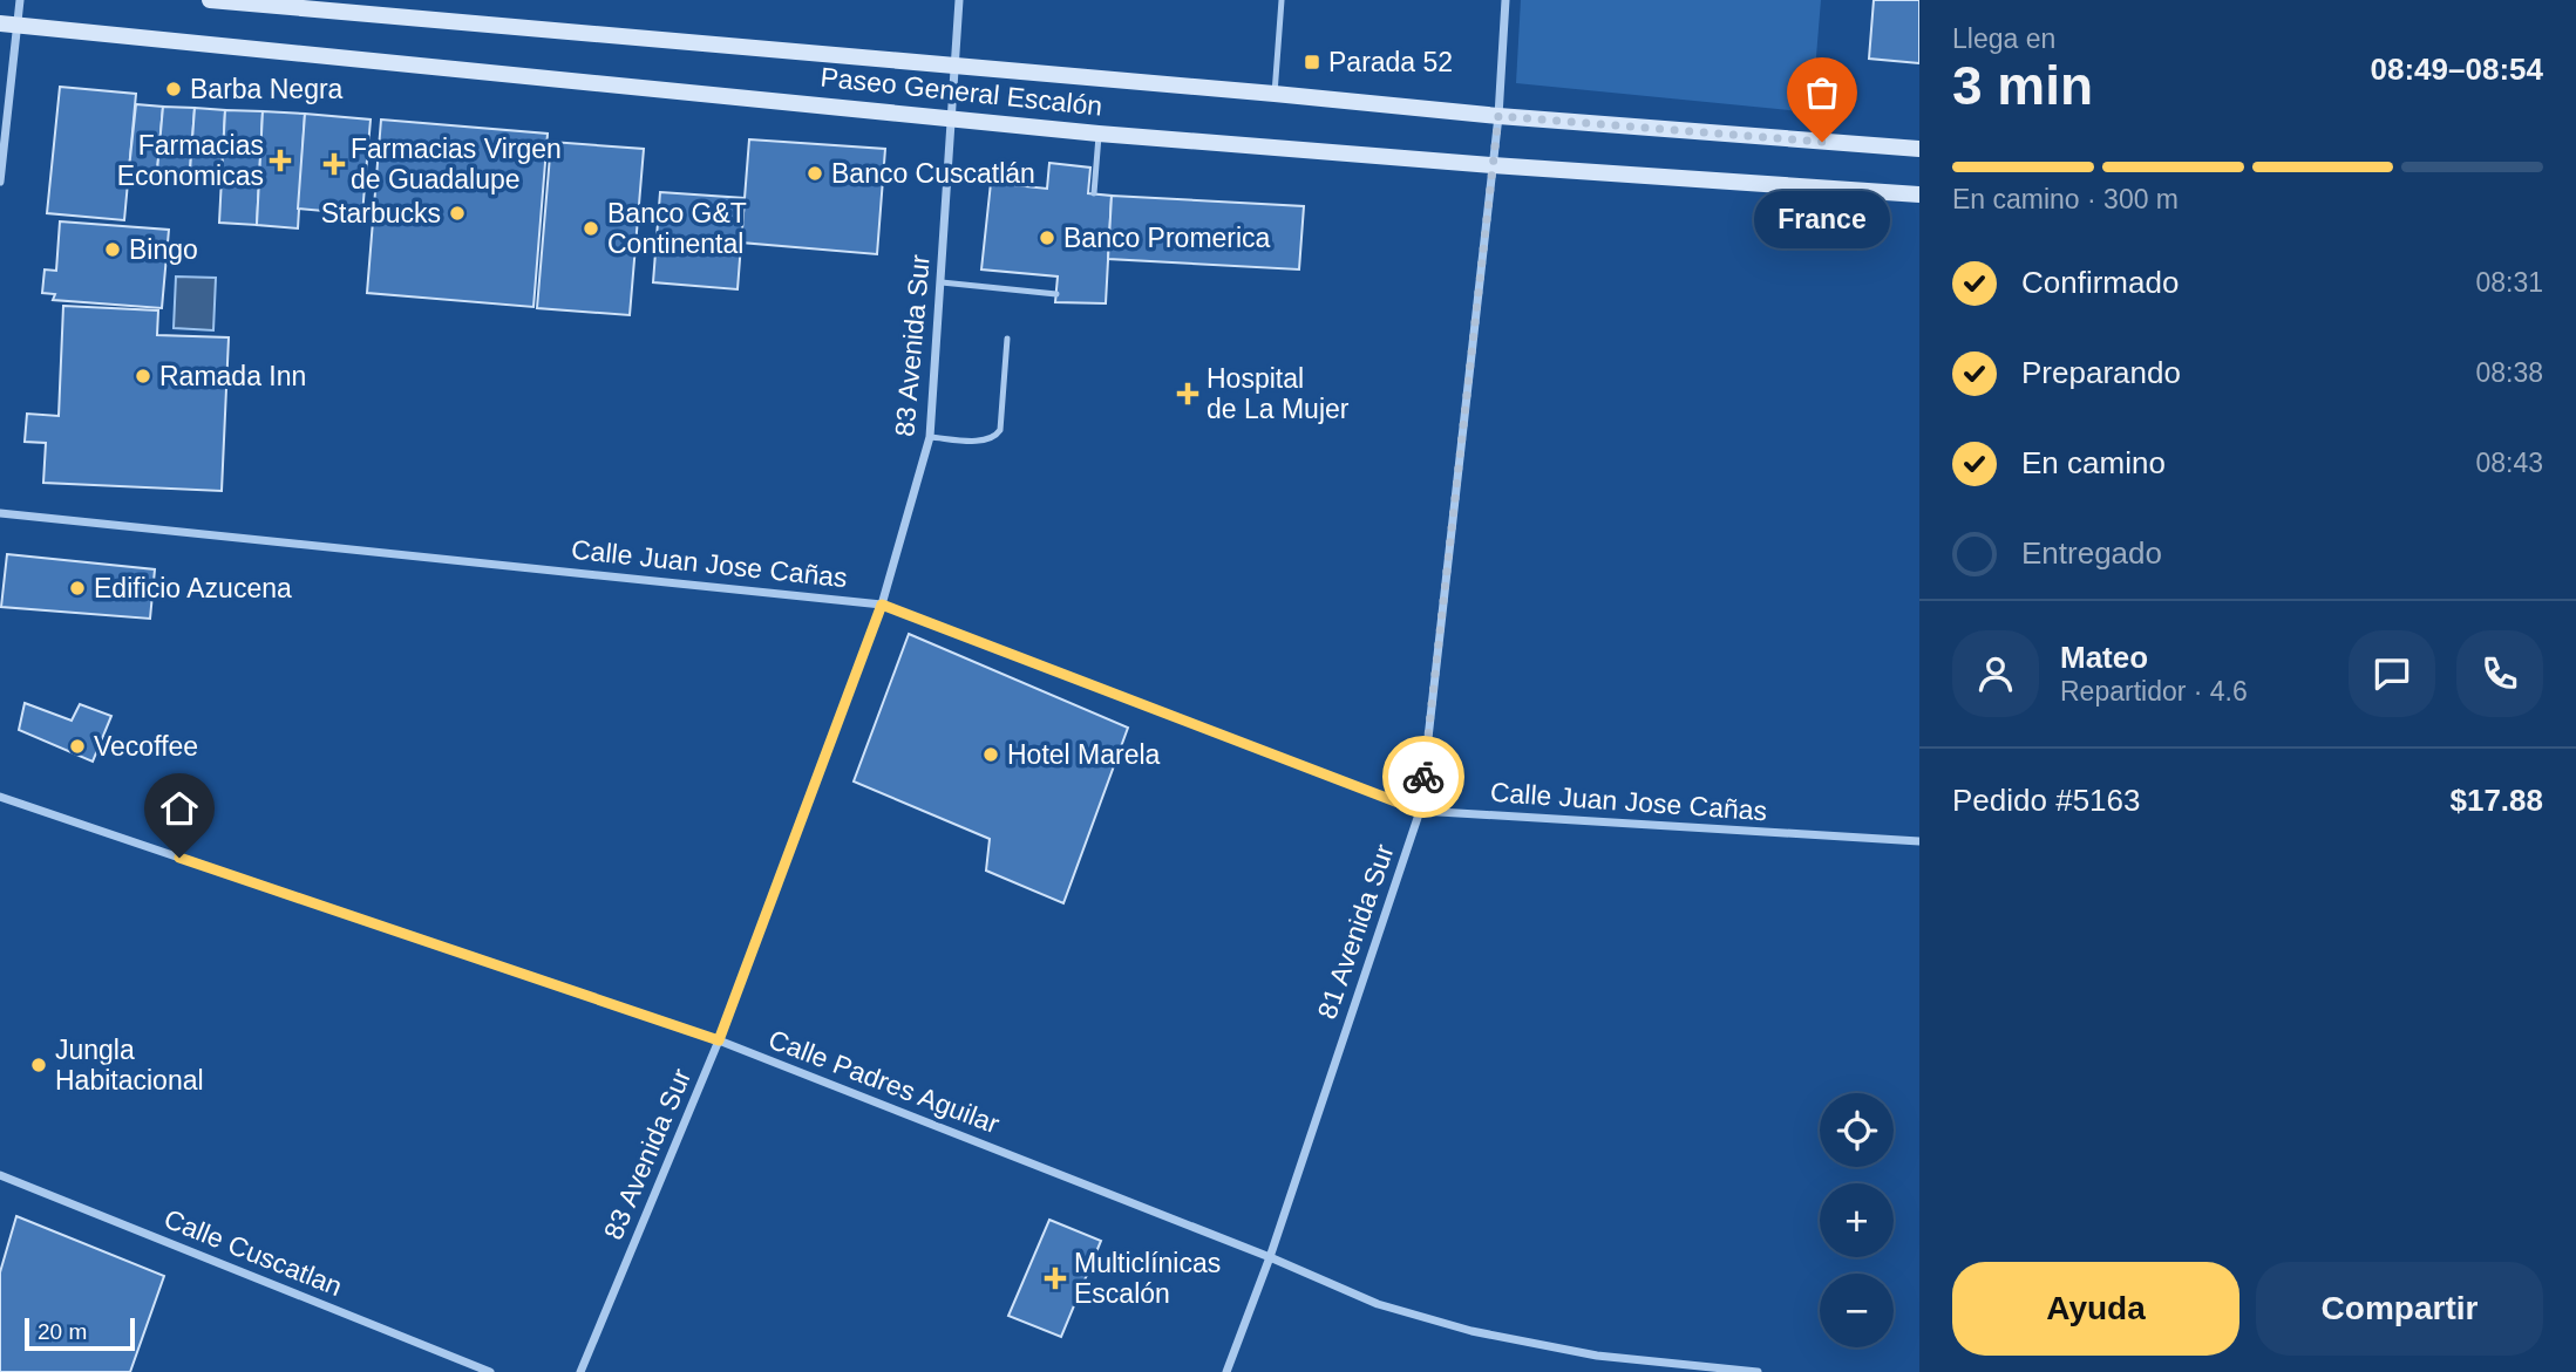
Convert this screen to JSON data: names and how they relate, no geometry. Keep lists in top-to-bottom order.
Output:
{
  "streets": {
    "main road": ["Paseo General Escalón"],
    "street": [
      "83 Avenida Sur",
      "Calle Juan Jose Cañas",
      "81 Avenida Sur",
      "Calle Padres Aguilar",
      "Calle Cuscatlan"
    ]
  },
  "crossings": [
    ["Paseo General Escalón", "83 Avenida Sur"],
    ["Paseo General Escalón", "81 Avenida Sur"],
    ["83 Avenida Sur", "Calle Juan Jose Cañas"],
    ["83 Avenida Sur", "Calle Padres Aguilar"],
    ["Calle Juan Jose Cañas", "81 Avenida Sur"],
    ["81 Avenida Sur", "Calle Padres Aguilar"]
  ],
  "places": {
    "transit": ["Parada 52"],
    "other": [
      "Barba Negra",
      "France",
      "Banco Cuscatlán",
      "Starbucks",
      "Banco G&T Continental",
      "Banco Promerica",
      "Bingo",
      "Ramada Inn",
      "Edificio Azucena",
      "Vecoffee",
      "Hotel Marela",
      "Jungla Habitacional"
    ],
    "health": [
      "Farmacias Economicas",
      "Farmacias Virgen de Guadalupe",
      "Hospital de La Mujer",
      "Multiclínicas Escalón"
    ]
  },
  "scale_bar": "20 m",
  "page": {
    "heading": ["3 min", "Llega en", "08:49–08:54"],
    "panel": [
      "Mateo",
      "Repartidor · 4.6",
      "Pedido #5163",
      "$17.88"
    ],
    "bar": "En camino · 300 m",
    "bubble": "France",
    "list": [
      ["Confirmado", "08:31"],
      ["Preparando", "08:38"],
      ["En camino", "08:43"],
      "Entregado"
    ],
    "map_buttons": ["+", "−"],
    "buttons": ["Ayuda", "Compartir"],
    "scale": "20 m"
  }
}
